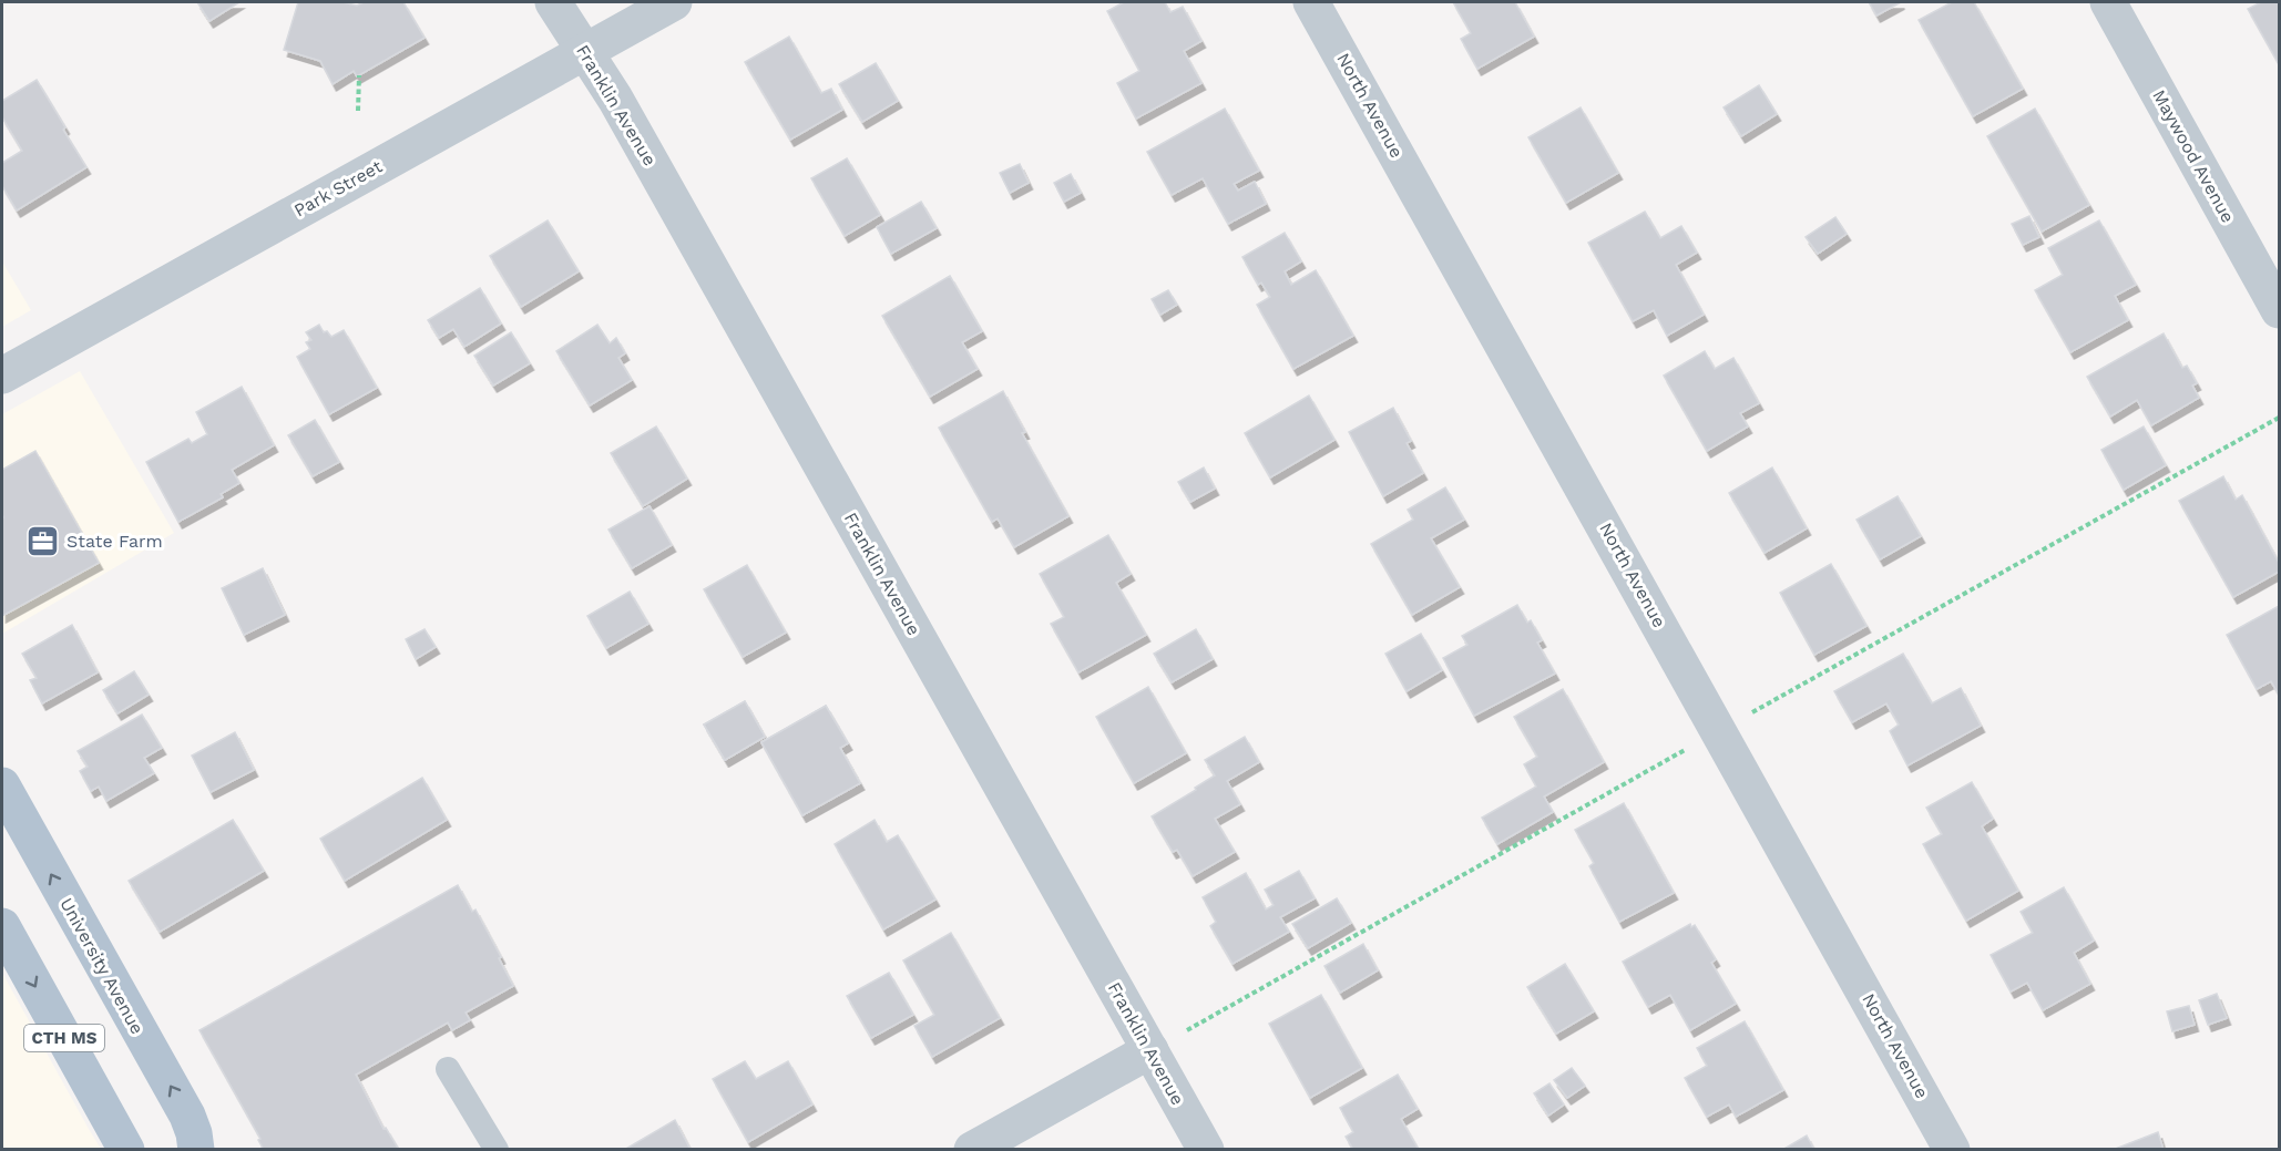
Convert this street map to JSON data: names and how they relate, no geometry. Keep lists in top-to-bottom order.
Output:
{
  "streets": {
    "main road": ["University Avenue", "CTH MS"],
    "street": [
      "Franklin Avenue",
      "North Avenue",
      "Maywood Avenue",
      "Park Street"
    ]
  },
  "crossings": [
    ["Franklin Avenue", "Park Street"]
  ],
  "places": {
    "office": ["State Farm"]
  }
}
